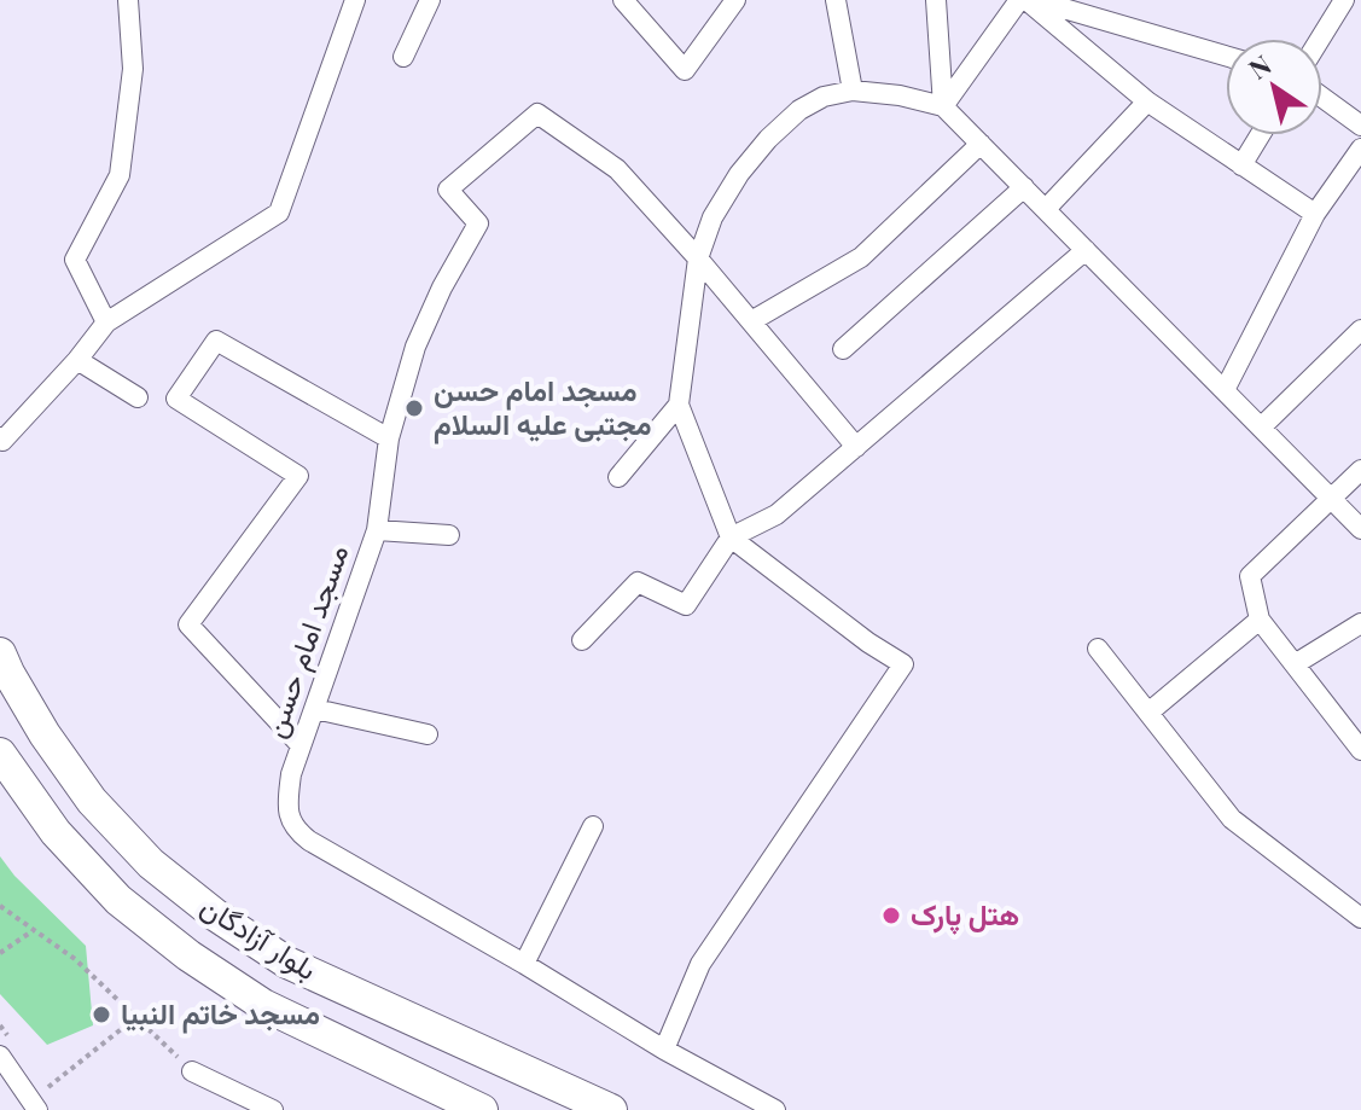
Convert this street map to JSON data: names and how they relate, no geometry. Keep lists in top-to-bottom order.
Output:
{
  "streets": {
    "main road": ["بلوار آزادگان"],
    "street": ["مسجد امام حسن"]
  },
  "places": ["مسجد امام حسن مجتبی علیه السلام", "هتل پارک", "مسجد خاتم النبیا"],
  "north": "top left"
}
